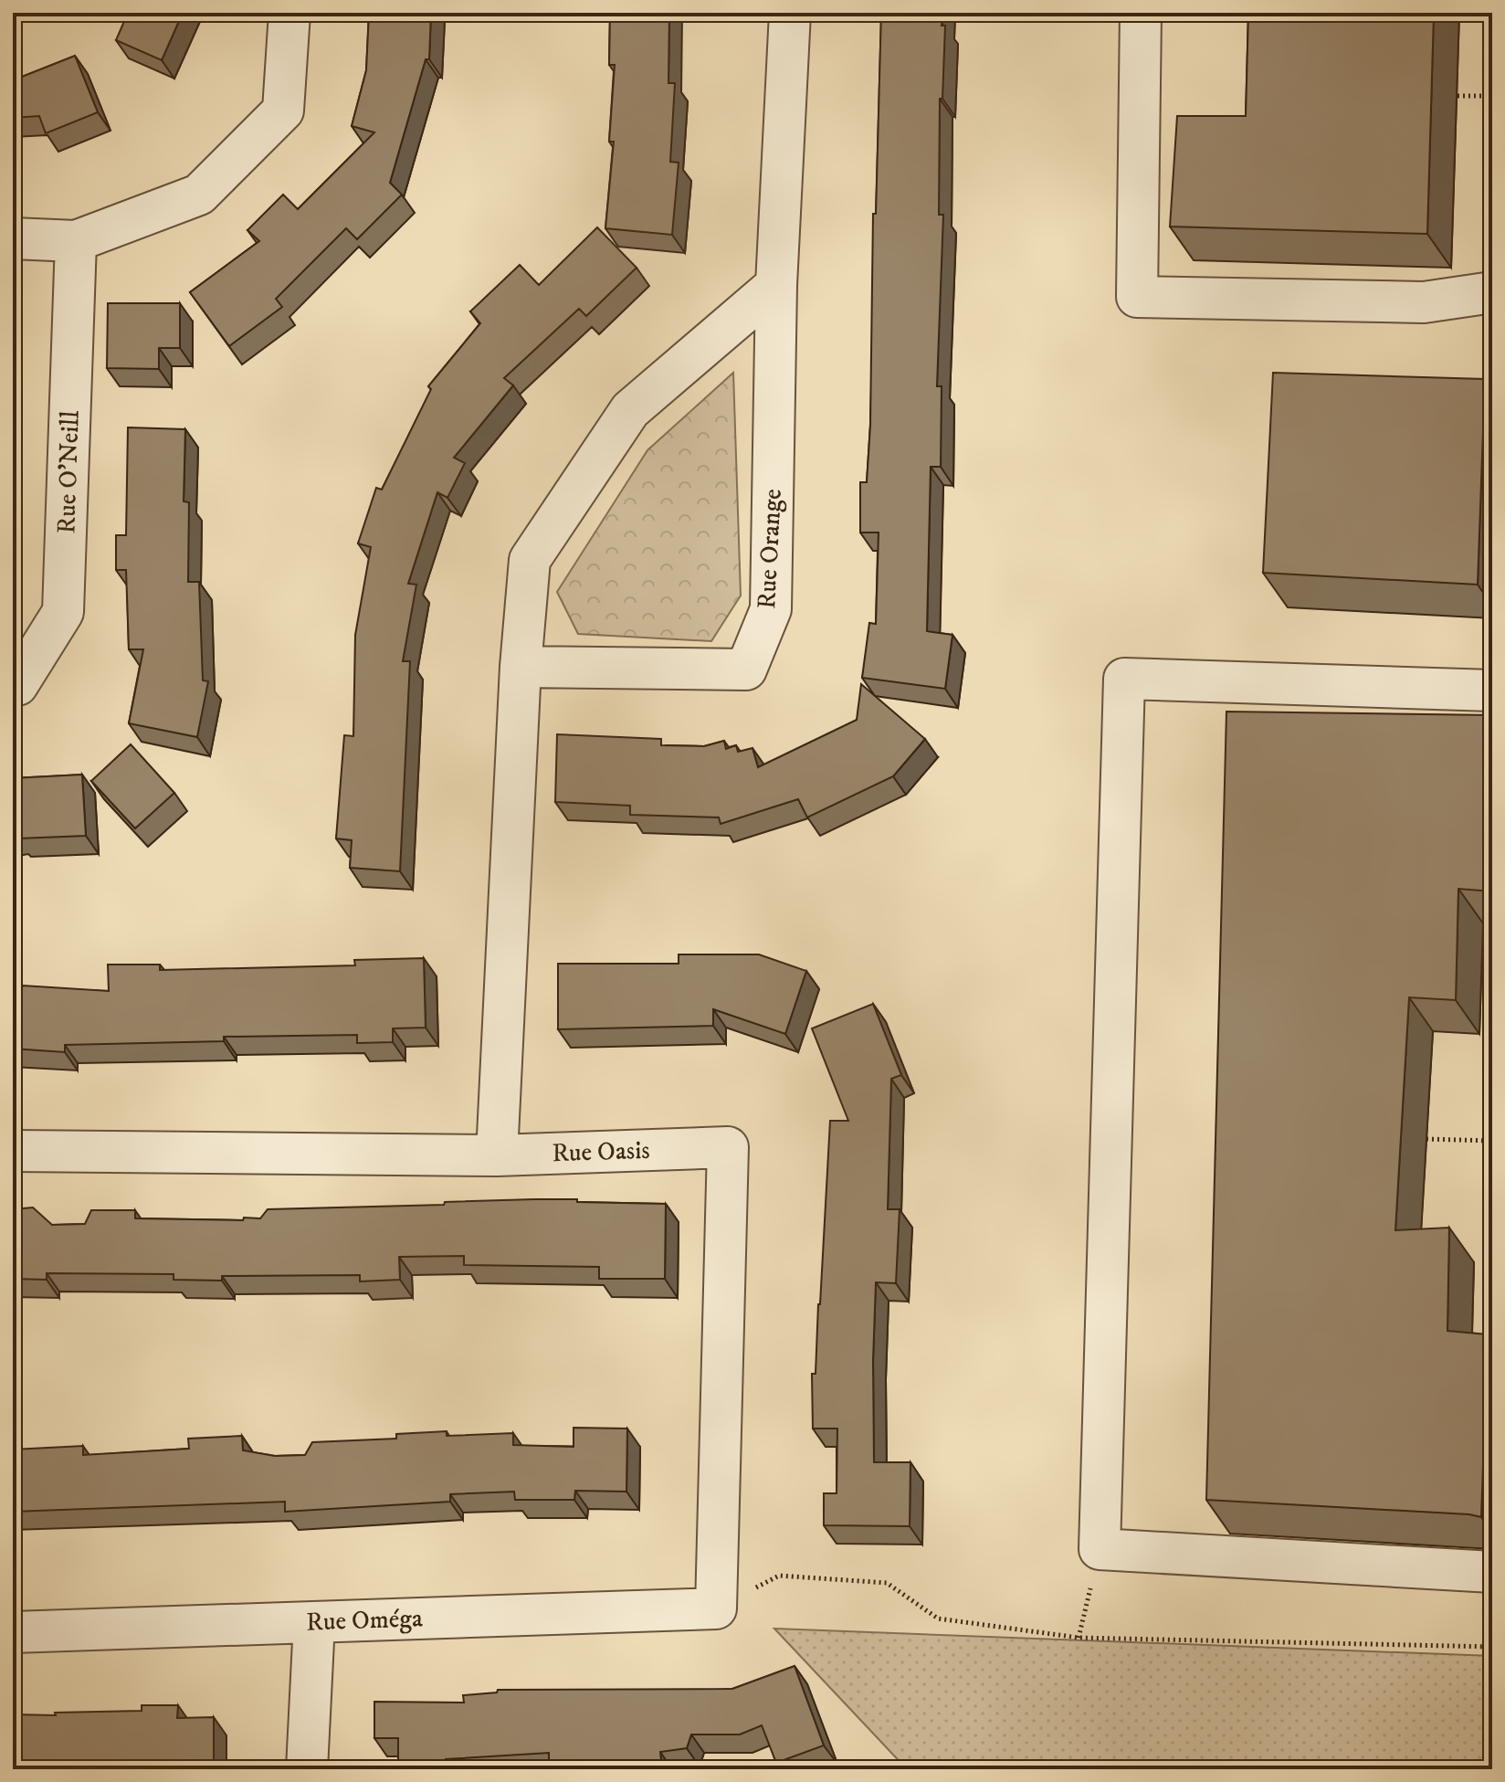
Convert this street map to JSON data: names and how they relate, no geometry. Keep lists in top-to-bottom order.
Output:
{
  "streets": {
    "street": [
      "Rue O'Neill",
      "Rue Orange",
      "Rue Oasis",
      "Rue Oméga"
    ]
  },
  "crossings": [
    ["Rue Oasis", "Rue Oméga"]
  ]
}
